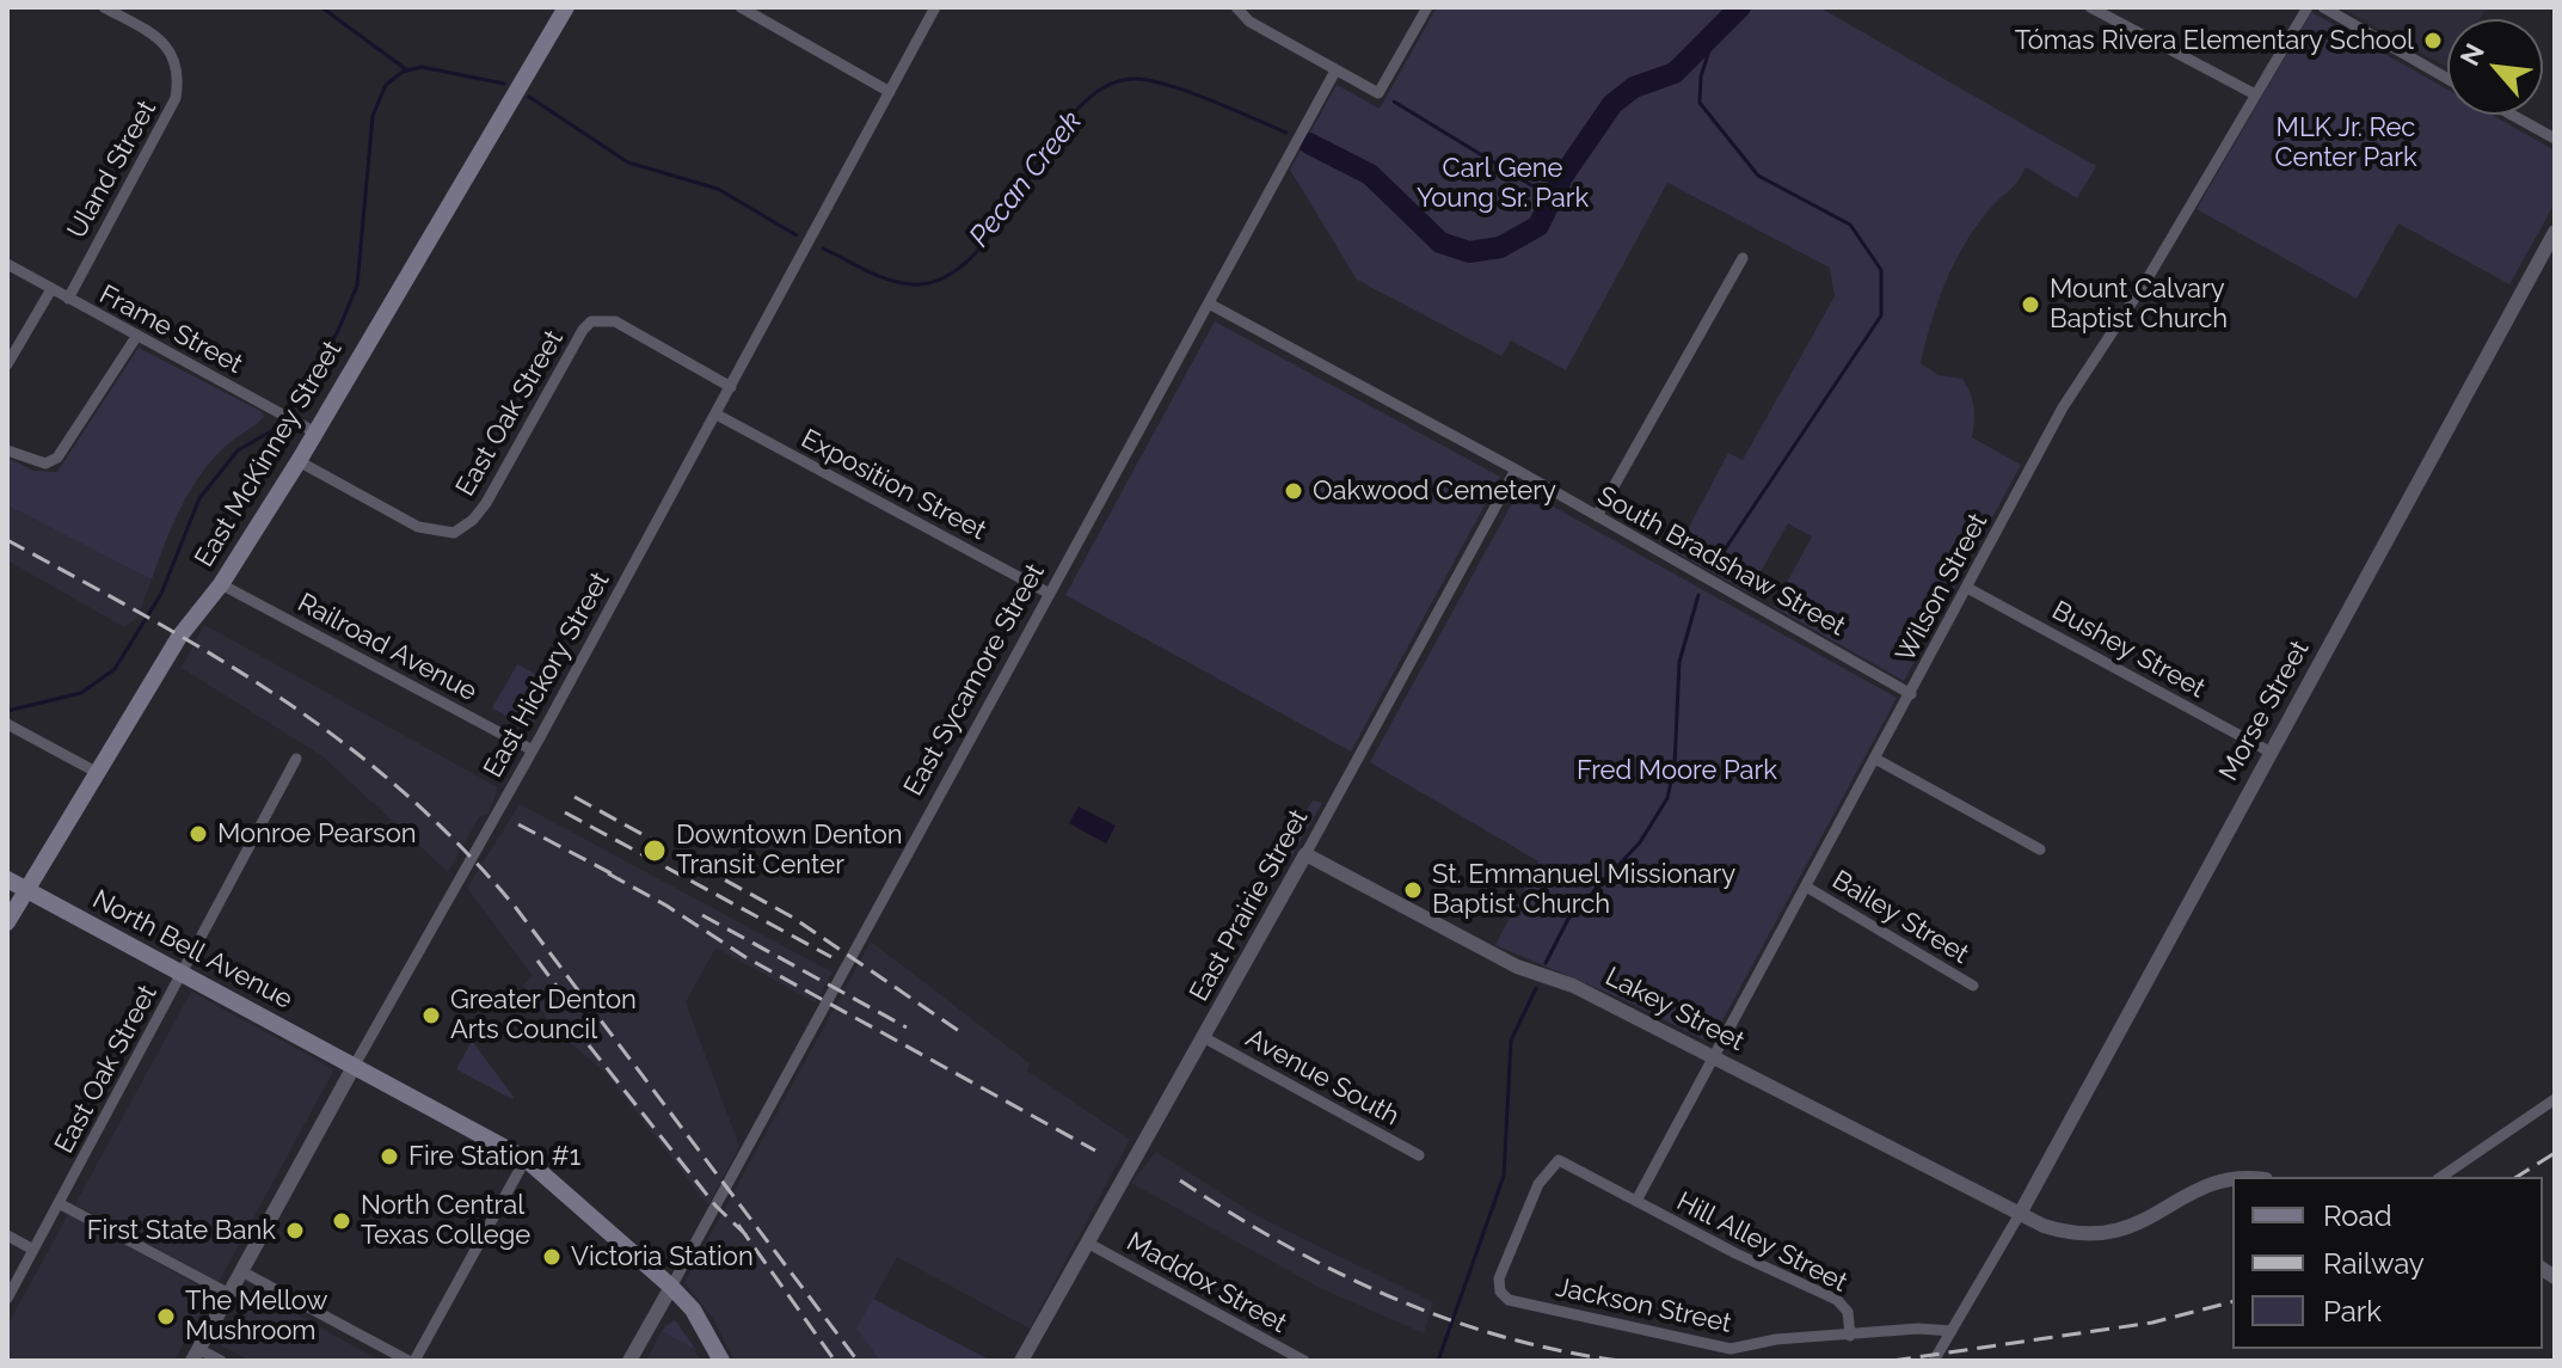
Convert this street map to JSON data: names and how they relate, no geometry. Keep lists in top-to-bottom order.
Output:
{
  "streets": {
    "main road": ["East McKinney Street", "North Bell Avenue"],
    "street": [
      "Uland Street",
      "Frame Street",
      "East Oak Street",
      "Exposition Street",
      "South Bradshaw Street",
      "Wilson Street",
      "Railroad Avenue",
      "Bushey Street",
      "East Hickory Street",
      "East Sycamore Street",
      "Morse Street",
      "East Prairie Street",
      "Bailey Street",
      "Lakey Street",
      "Avenue South",
      "Hill Alley Street",
      "Maddox Street",
      "Jackson Street"
    ]
  },
  "crossings": [
    ["Uland Street", "Frame Street"],
    ["Frame Street", "East McKinney Street"],
    ["East Oak Street", "East McKinney Street"],
    ["East Oak Street", "East Hickory Street"],
    ["East Oak Street", "North Bell Avenue"],
    ["East McKinney Street", "Railroad Avenue"],
    ["East McKinney Street", "North Bell Avenue"],
    ["Exposition Street", "East Hickory Street"],
    ["Exposition Street", "East Sycamore Street"],
    ["South Bradshaw Street", "Wilson Street"],
    ["South Bradshaw Street", "East Sycamore Street"],
    ["South Bradshaw Street", "East Prairie Street"],
    ["Wilson Street", "Bushey Street"],
    ["Wilson Street", "Bailey Street"],
    ["Wilson Street", "Lakey Street"],
    ["Wilson Street", "Hill Alley Street"],
    ["Railroad Avenue", "East Hickory Street"],
    ["Bushey Street", "Morse Street"],
    ["East Hickory Street", "North Bell Avenue"],
    ["East Sycamore Street", "North Bell Avenue"],
    ["Morse Street", "Lakey Street"],
    ["East Prairie Street", "Lakey Street"],
    ["East Prairie Street", "Avenue South"],
    ["East Prairie Street", "Maddox Street"],
    ["Hill Alley Street", "Jackson Street"]
  ],
  "water": ["Pecan Creek"],
  "parks": ["MLK Jr. Rec Center Park", "Carl Gene Young Sr. Park", "Fred Moore Park"],
  "places": [
    "Tómas Rivera Elementary School",
    "Mount Calvary Baptist Church",
    "Oakwood Cemetery",
    "Monroe Pearson",
    "Downtown Denton Transit Center",
    "St. Emmanuel Missionary Baptist Church",
    "Greater Denton Arts Council",
    "Fire Station #1",
    "North Central Texas College",
    "First State Bank",
    "Victoria Station",
    "The Mellow Mushroom"
  ],
  "legend": ["Road", "Railway", "Park"],
  "north": "top left"
}
